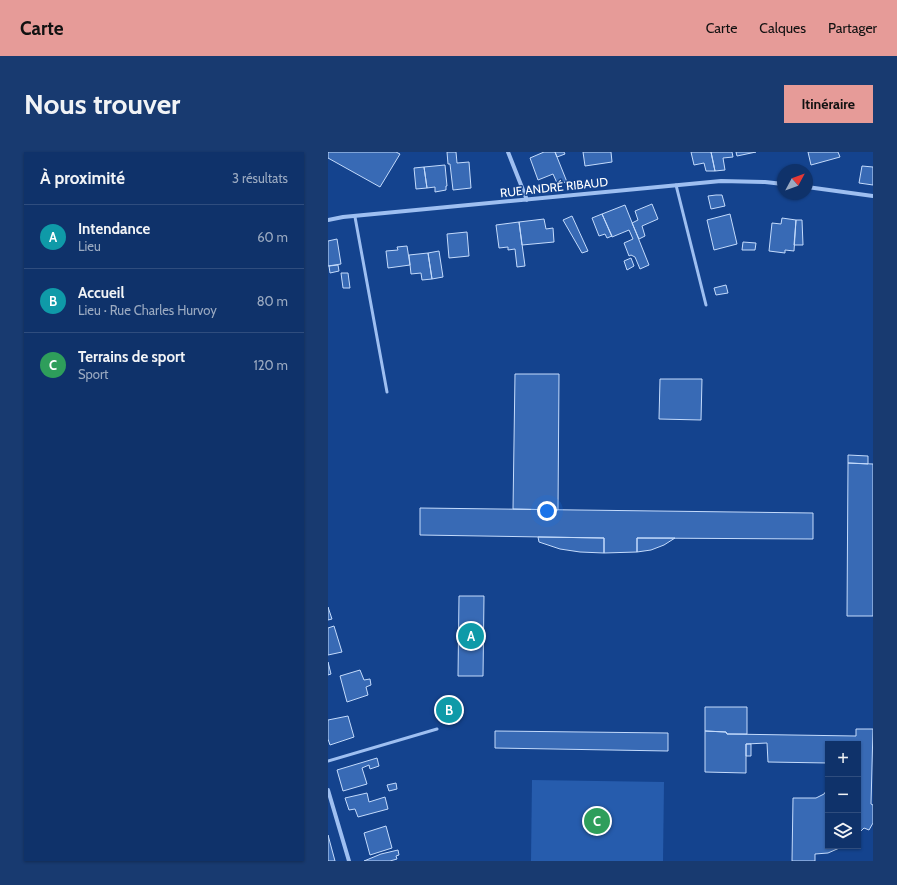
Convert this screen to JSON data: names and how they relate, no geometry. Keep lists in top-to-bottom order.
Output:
{
  "streets": {
    "street": ["RUE ANDRÉ RIBAUD"]
  },
  "north": "top right",
  "page": {
    "header": "Carte",
    "nav": ["Carte", "Calques", "Partager"],
    "buttons": "Itinéraire",
    "title": "Nous trouver",
    "heading": ["À proximité", "3 résultats"],
    "list": [
      {
        "mark": "A",
        "name": "Intendance",
        "note": "Lieu",
        "value": "60 m"
      },
      {
        "mark": "B",
        "name": "Accueil",
        "note": "Lieu · Rue Charles Hurvoy",
        "value": "80 m"
      },
      {
        "mark": "C",
        "name": "Terrains de sport",
        "note": "Sport",
        "value": "120 m"
      }
    ],
    "pins": ["A", "B", "C"],
    "map_buttons": ["+", "−"]
  }
}
